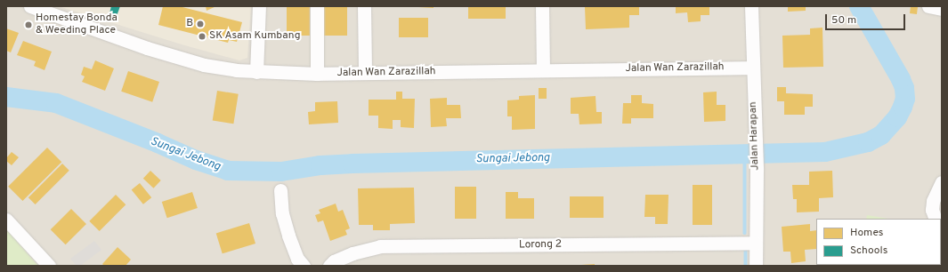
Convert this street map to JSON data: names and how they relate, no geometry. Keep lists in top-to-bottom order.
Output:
{
  "streets": {
    "street": ["Jalan Wan Zarazillah", "Jalan Harapan", "Lorong 2"]
  },
  "crossings": [
    ["Jalan Wan Zarazillah", "Jalan Harapan"],
    ["Jalan Harapan", "Lorong 2"]
  ],
  "water": ["Sungai Jebong"],
  "places": ["B", "Homestay Bonda & Weeding Place", "SK Asam Kumbang"],
  "legend": ["Homes", "Schools"],
  "scale_bar": "50 m"
}
